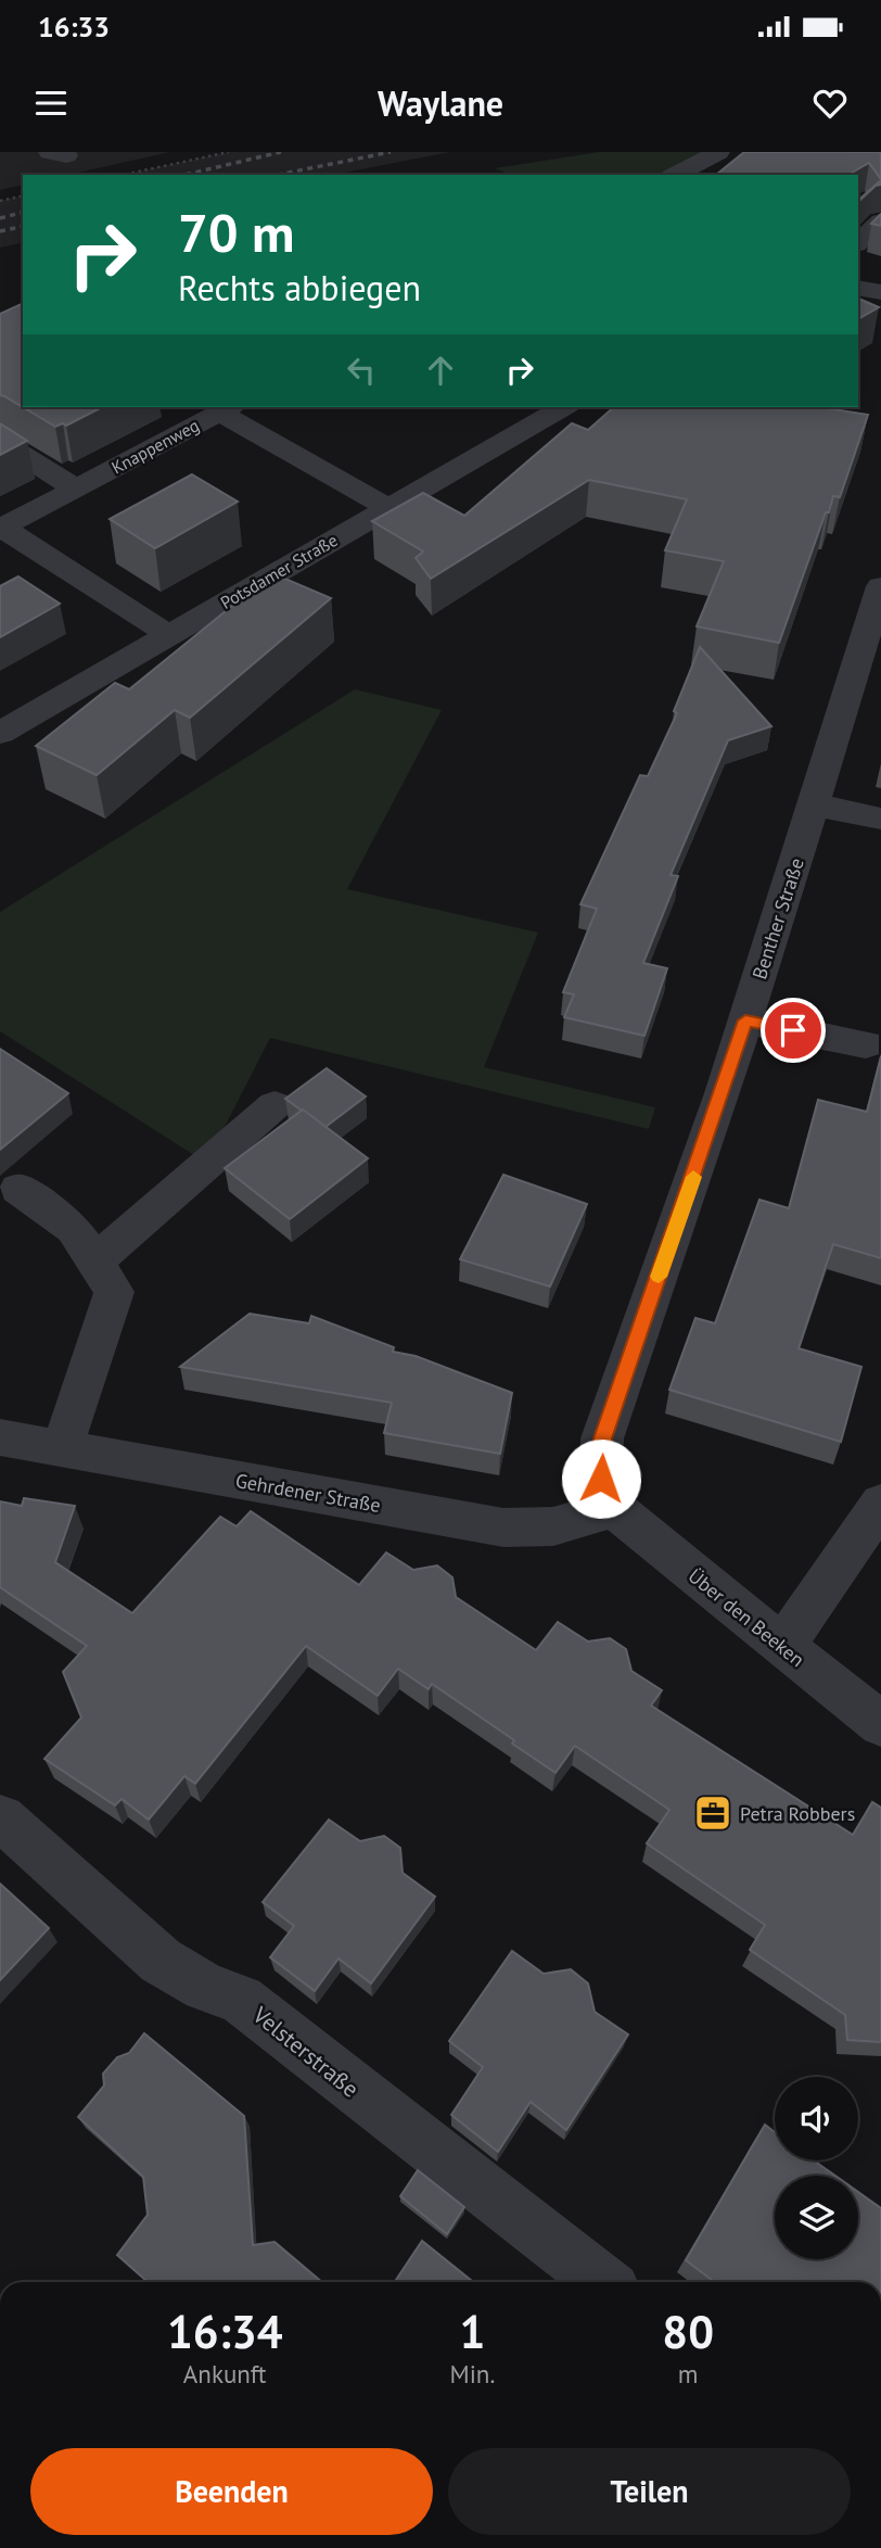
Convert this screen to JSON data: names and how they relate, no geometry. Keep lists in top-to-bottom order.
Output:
{
  "streets": {
    "street": [
      "Knappenweg",
      "Potsdamer Straße",
      "Benther Straße",
      "Gehrdener Straße",
      "Über den Beeken",
      "Velsterstraße"
    ]
  },
  "crossings": [
    ["Benther Straße", "Gehrdener Straße"],
    ["Benther Straße", "Über den Beeken"],
    ["Gehrdener Straße", "Über den Beeken"]
  ],
  "places": {
    "office": ["Petra Robbers"]
  },
  "page": {
    "status": "16:33",
    "header": "Waylane",
    "turn": ["70 m", "Rechts abbiegen"],
    "eta": [
      "16:34",
      "Ankunft",
      "1",
      "Min.",
      "80",
      "m"
    ],
    "buttons": ["Beenden", "Teilen"]
  }
}
